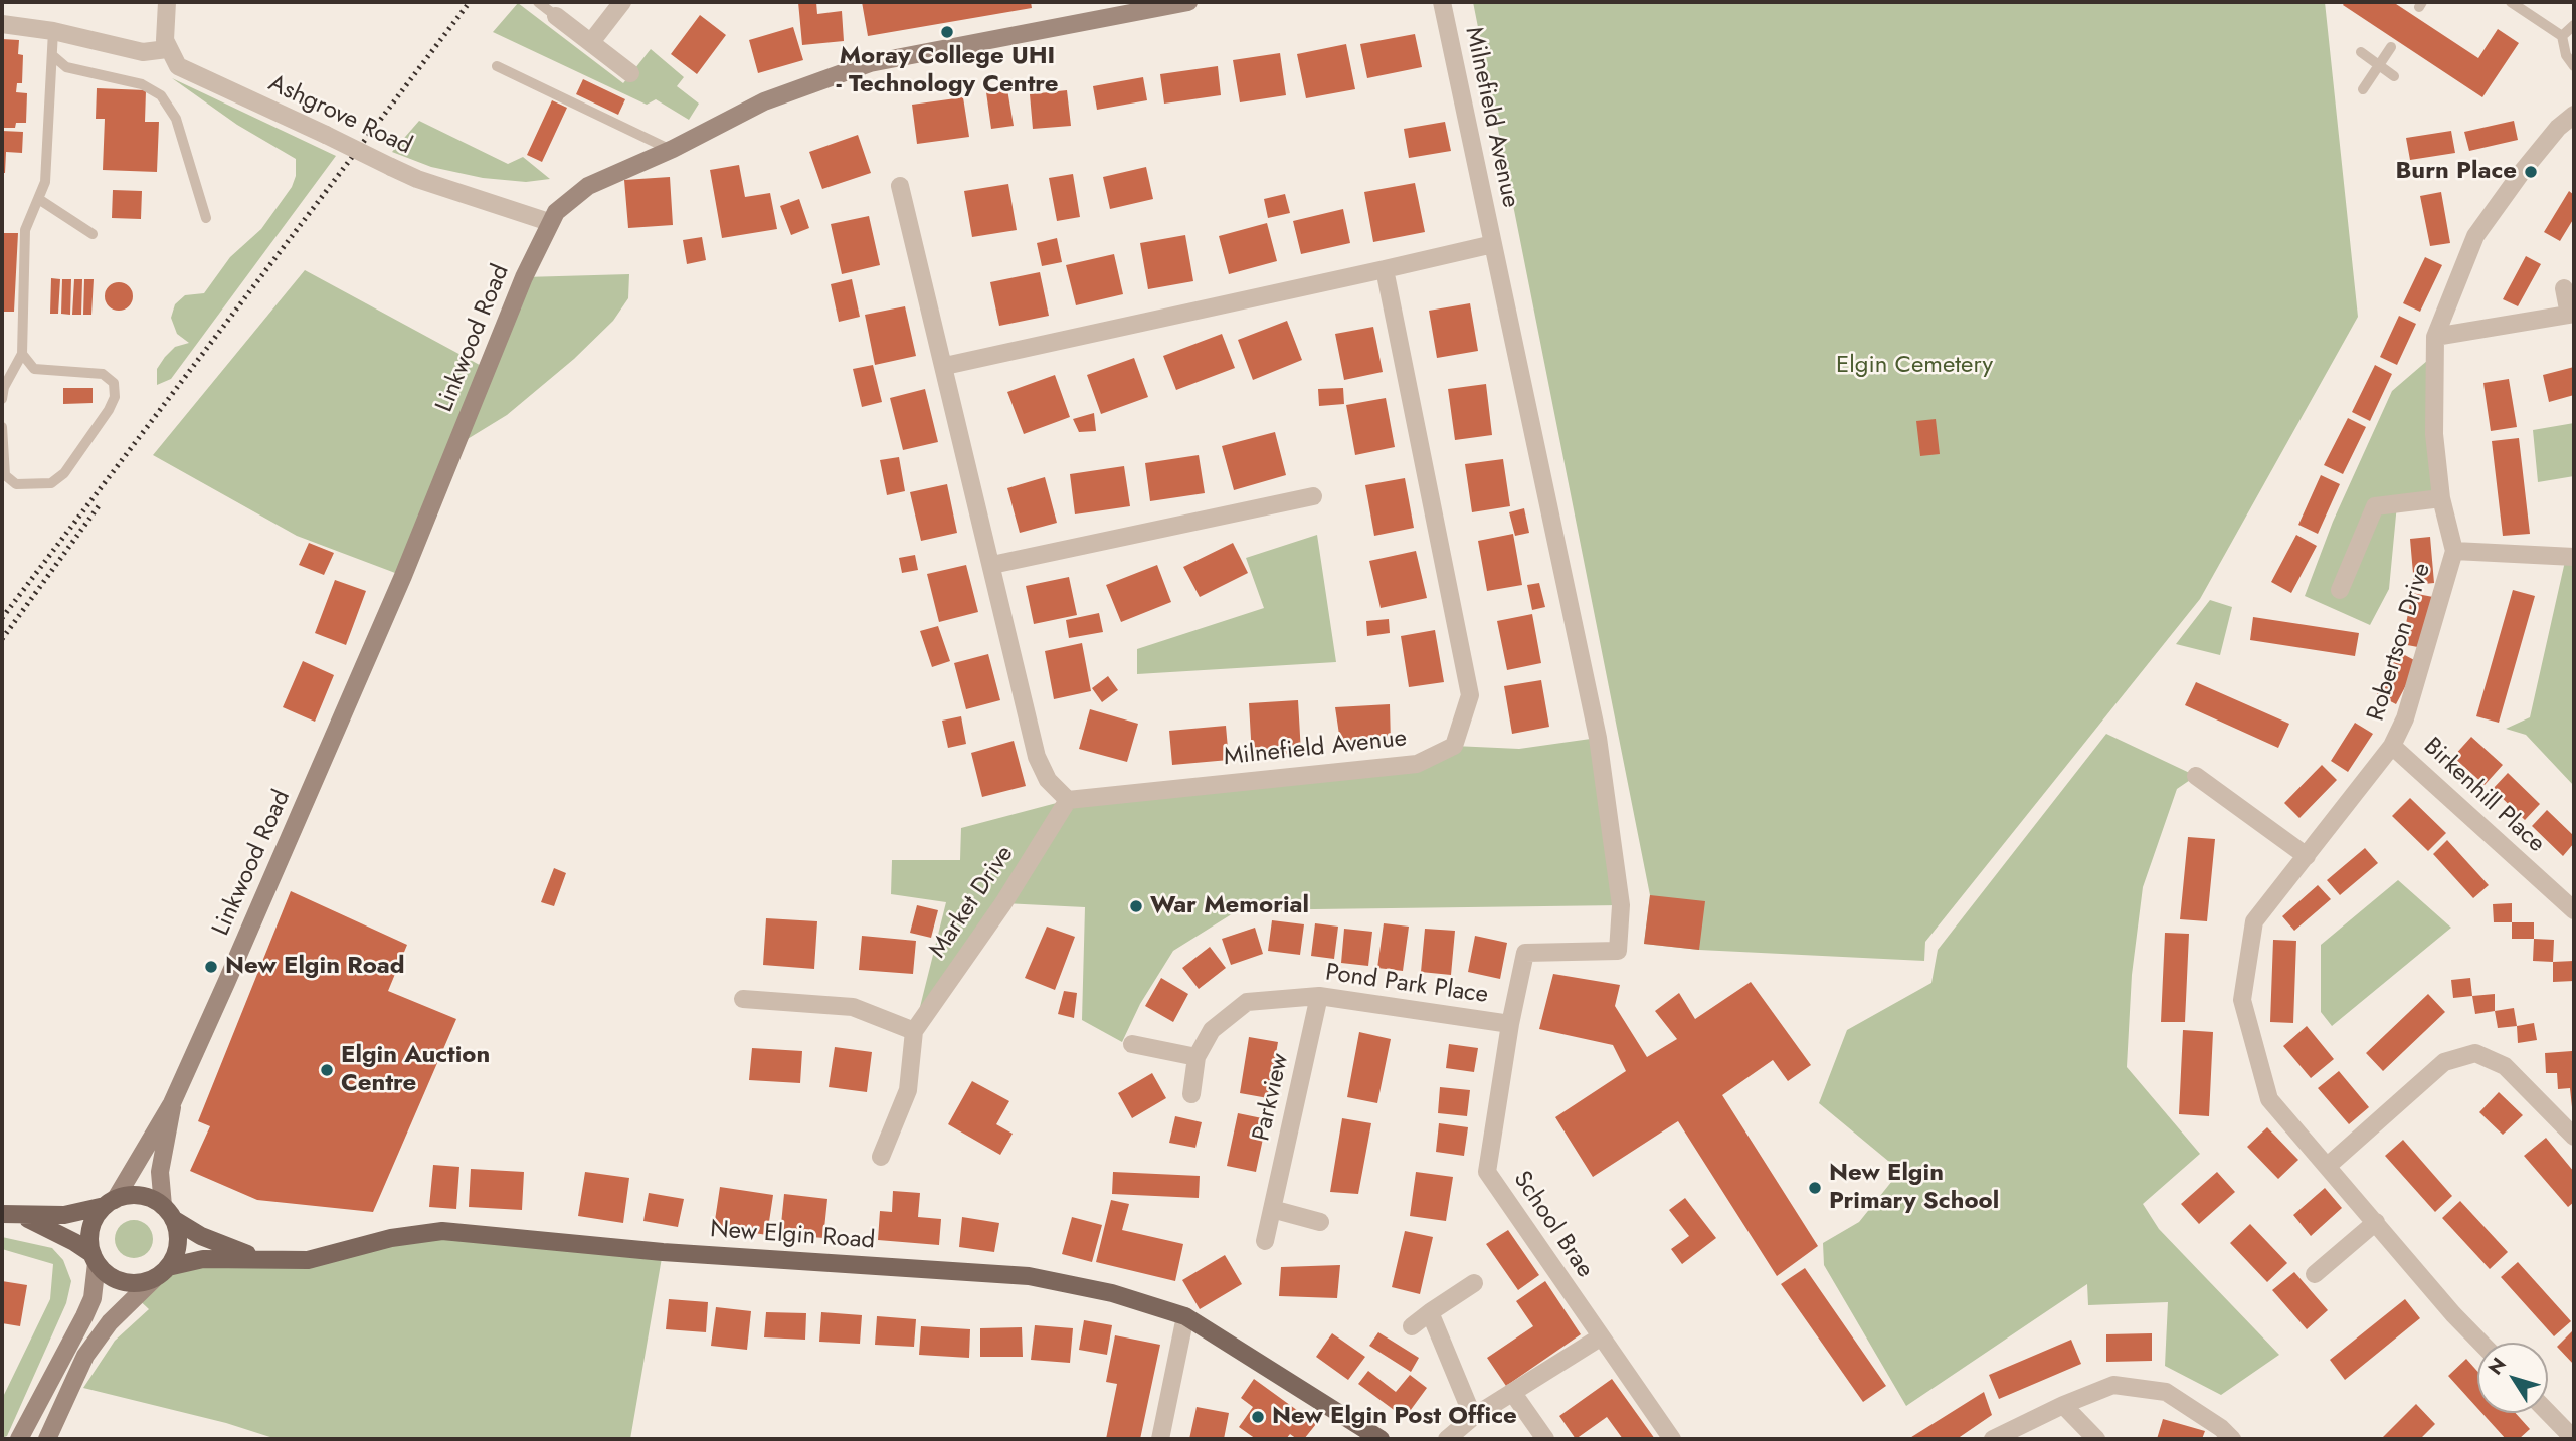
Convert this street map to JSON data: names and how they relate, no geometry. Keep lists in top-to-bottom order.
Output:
{
  "streets": {
    "main road": ["New Elgin Road"],
    "street": [
      "Ashgrove Road",
      "Milnefield Avenue",
      "Linkwood Road",
      "Robertson Drive",
      "Birkenhill Place",
      "Market Drive",
      "Pond Park Place",
      "Parkview",
      "School Brae"
    ]
  },
  "crossings": [
    ["Ashgrove Road", "Linkwood Road"],
    ["Milnefield Avenue", "Market Drive"],
    ["Milnefield Avenue", "School Brae"],
    ["Linkwood Road", "New Elgin Road"],
    ["Robertson Drive", "Birkenhill Place"],
    ["Pond Park Place", "Parkview"],
    ["Pond Park Place", "School Brae"]
  ],
  "parks": ["Elgin Cemetery"],
  "places": [
    "Moray College UHI - Technology Centre",
    "Burn Place",
    "War Memorial",
    "New Elgin Road",
    "Elgin Auction Centre",
    "New Elgin Primary School",
    "New Elgin Post Office"
  ],
  "north": "top left"
}
